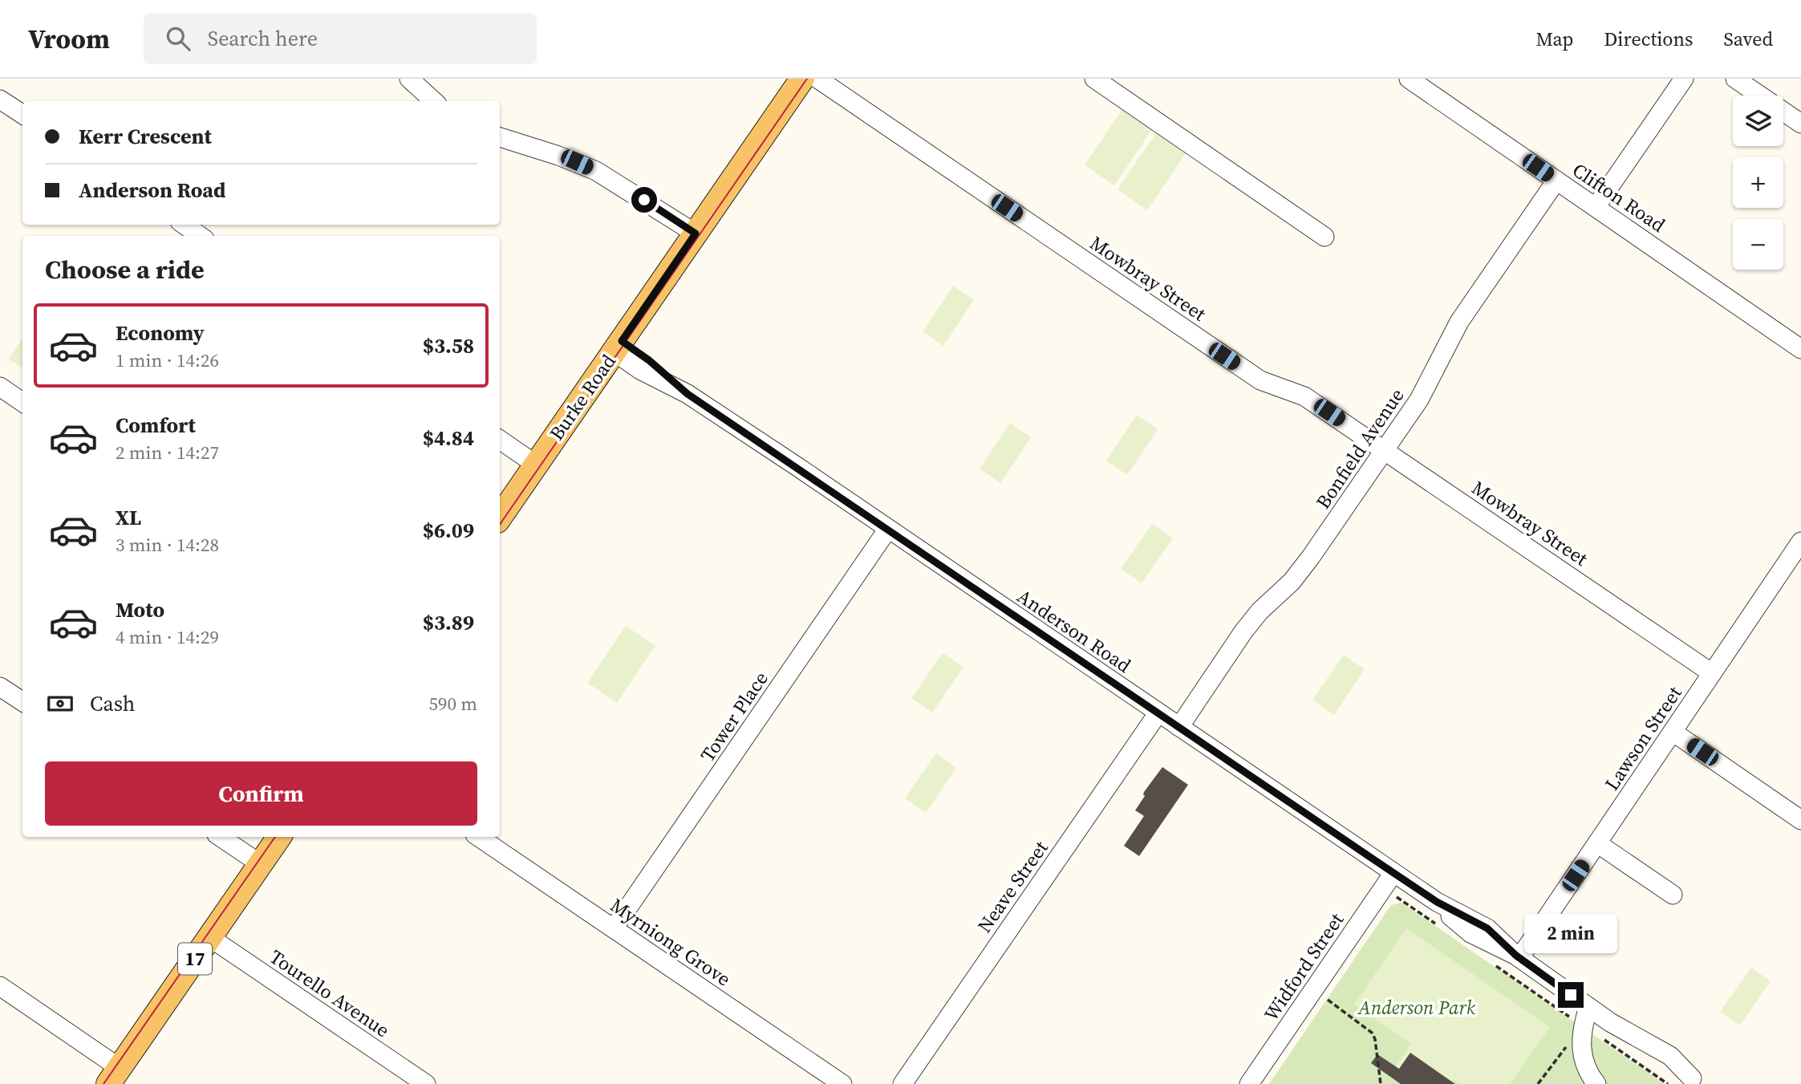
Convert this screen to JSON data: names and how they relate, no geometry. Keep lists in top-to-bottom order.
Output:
{
  "streets": {
    "main road": ["Burke Road", "17"],
    "street": [
      "Clifton Road",
      "Mowbray Street",
      "Bonfield Avenue",
      "Anderson Road",
      "Tower Place",
      "Lawson Street",
      "Neave Street",
      "Myrniong Grove",
      "Widford Street",
      "Tourello Avenue"
    ]
  },
  "crossings": [
    ["Clifton Road", "Bonfield Avenue"],
    ["Mowbray Street", "Bonfield Avenue"],
    ["Mowbray Street", "Lawson Street"],
    ["Burke Road", "Anderson Road"],
    ["Bonfield Avenue", "Anderson Road"],
    ["Anderson Road", "Tower Place"],
    ["Anderson Road", "Lawson Street"],
    ["Anderson Road", "Neave Street"],
    ["Anderson Road", "Widford Street"],
    ["Tower Place", "Myrniong Grove"],
    ["17", "Tourello Avenue"]
  ],
  "parks": ["Anderson Park"],
  "page": {
    "header": "Vroom",
    "search": "Search here",
    "nav": ["Map", "Directions", "Saved"],
    "map_buttons": ["+", "−"],
    "banner": ["Kerr Crescent", "Anderson Road"],
    "heading": "Choose a ride",
    "list": [
      {
        "name": "Economy",
        "note": "1 min · 14:26",
        "value": "$3.58"
      },
      {
        "name": "Comfort",
        "note": "2 min · 14:27",
        "value": "$4.84"
      },
      {
        "name": "XL",
        "note": "3 min · 14:28",
        "value": "$6.09"
      },
      {
        "name": "Moto",
        "note": "4 min · 14:29",
        "value": "$3.89"
      }
    ],
    "pay": ["Cash", "590 m"],
    "buttons": "Confirm",
    "bubble": "2 min"
  }
}
